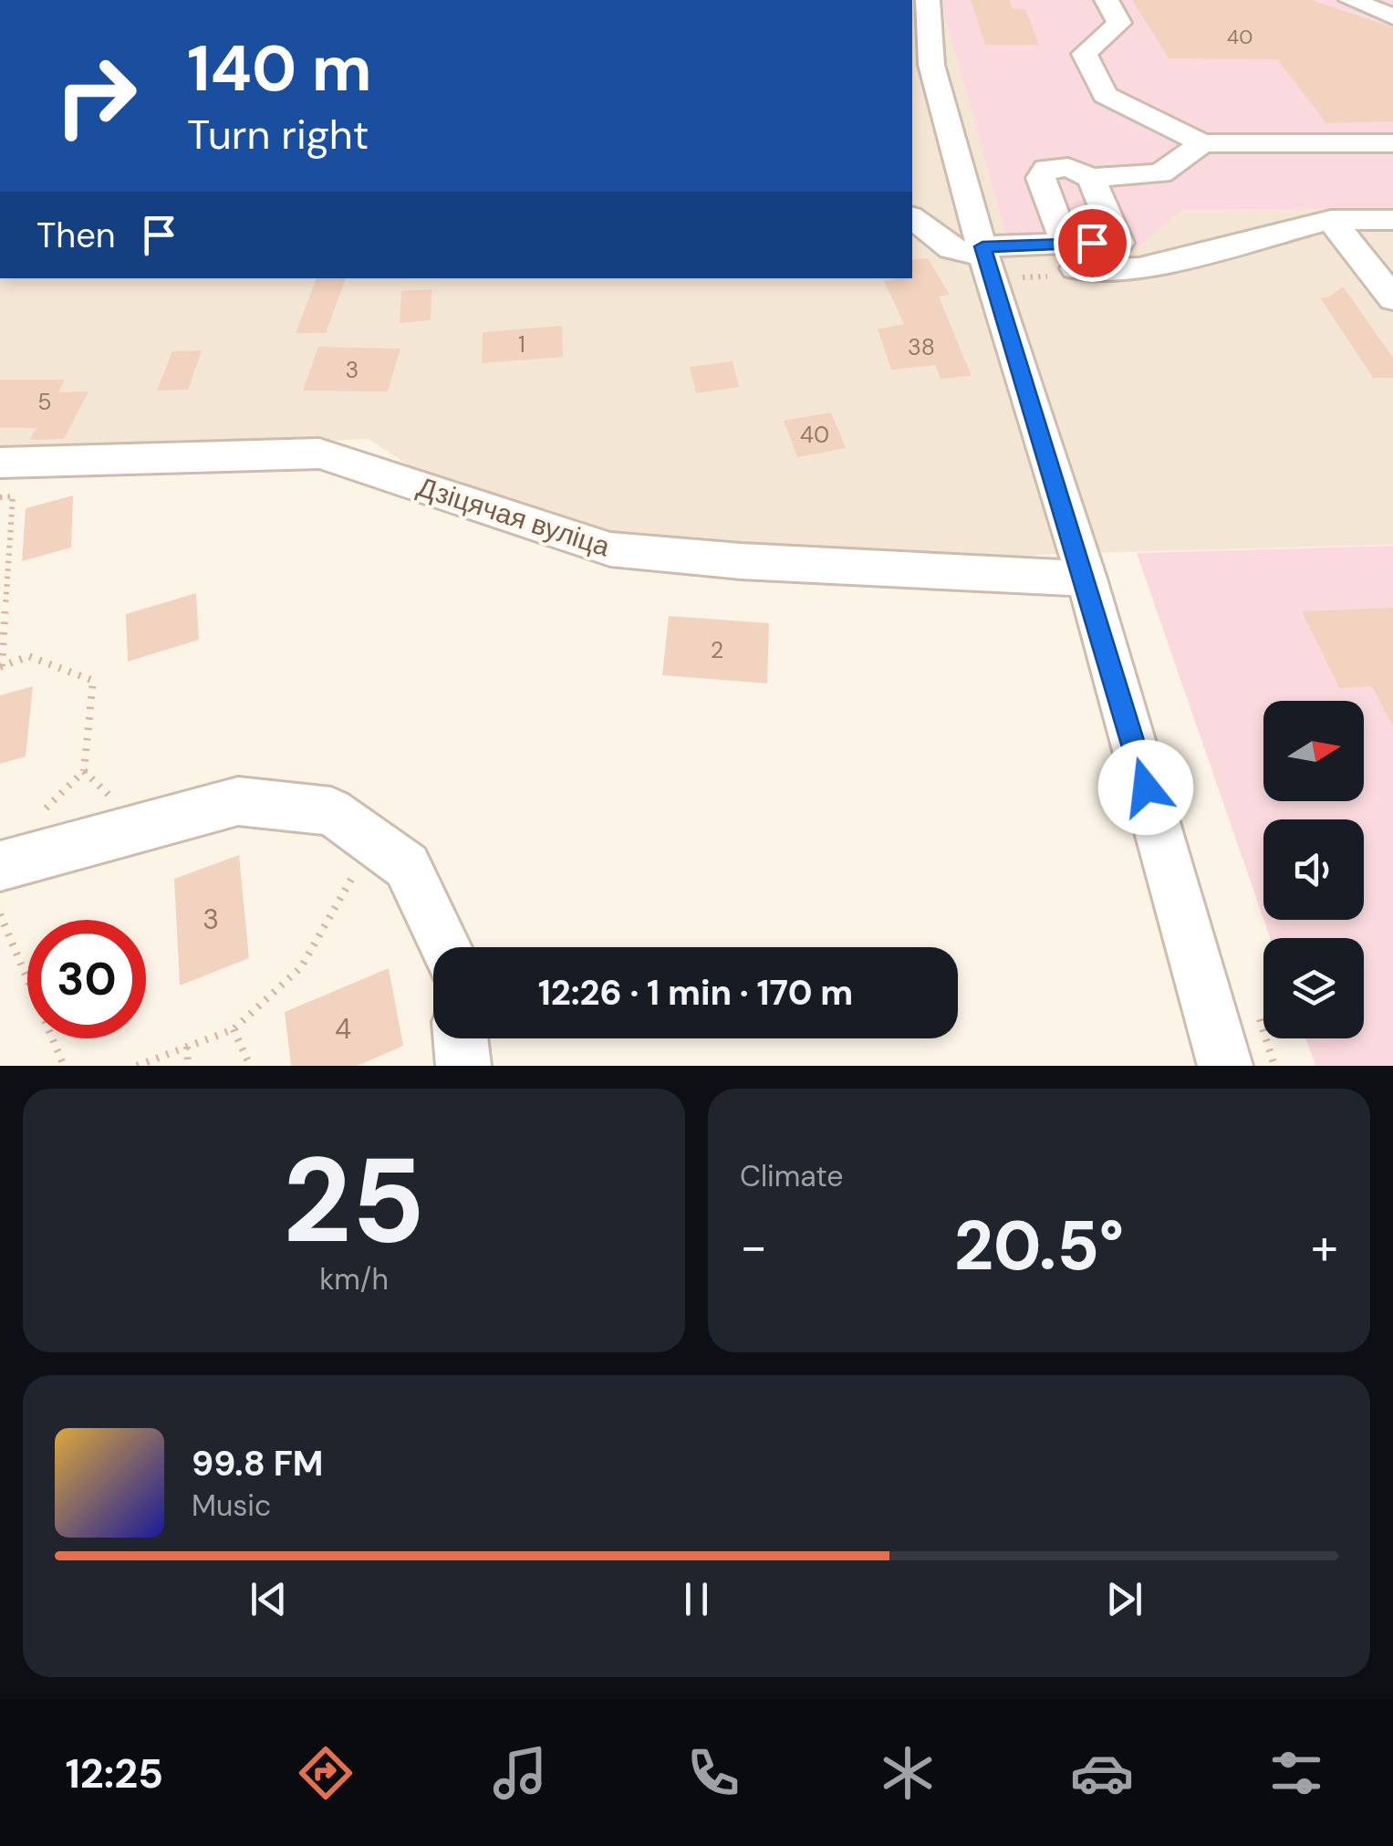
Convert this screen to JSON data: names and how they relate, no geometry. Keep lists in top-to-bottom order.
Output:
{
  "streets": {
    "street": ["Дзіцячая вуліца"]
  },
  "house_numbers": [
    "40",
    "1",
    "38",
    "3",
    "5",
    "40",
    "2",
    "3",
    "4"
  ],
  "north": "right",
  "page": {
    "turn": ["140 m", "Turn right"],
    "then": "Then",
    "limit": "30",
    "trip": "12:26 · 1 min · 170 m",
    "tile": [
      ["25", "km/h"],
      "Climate"
    ],
    "heat": ["−", "20.5°", "+"],
    "song": ["99.8 FM", "Music"],
    "tabs": "12:25"
  }
}
